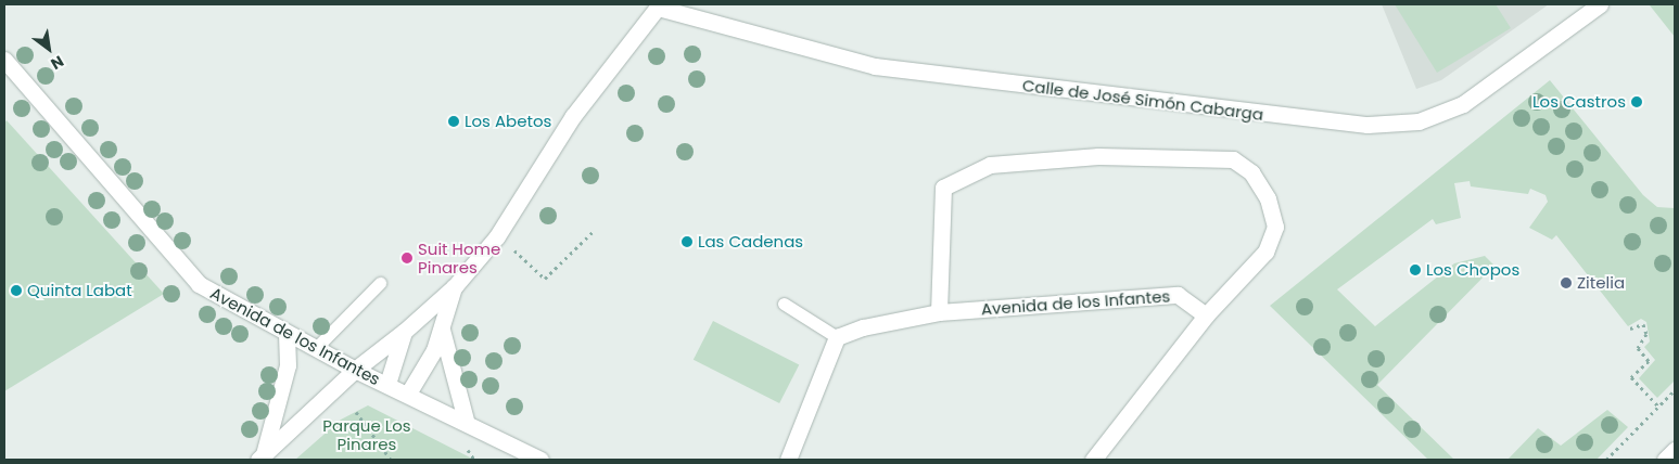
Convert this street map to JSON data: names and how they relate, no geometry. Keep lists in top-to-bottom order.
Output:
{
  "streets": {
    "street": ["Calle de José Simón Cabarga", "Avenida de los Infantes"]
  },
  "parks": ["Parque Los Pinares"],
  "places": [
    "Los Castros",
    "Los Abetos",
    "Las Cadenas",
    "Suit Home Pinares",
    "Los Chopos",
    "Zitelia",
    "Quinta Labat"
  ],
  "north": "bottom right"
}
